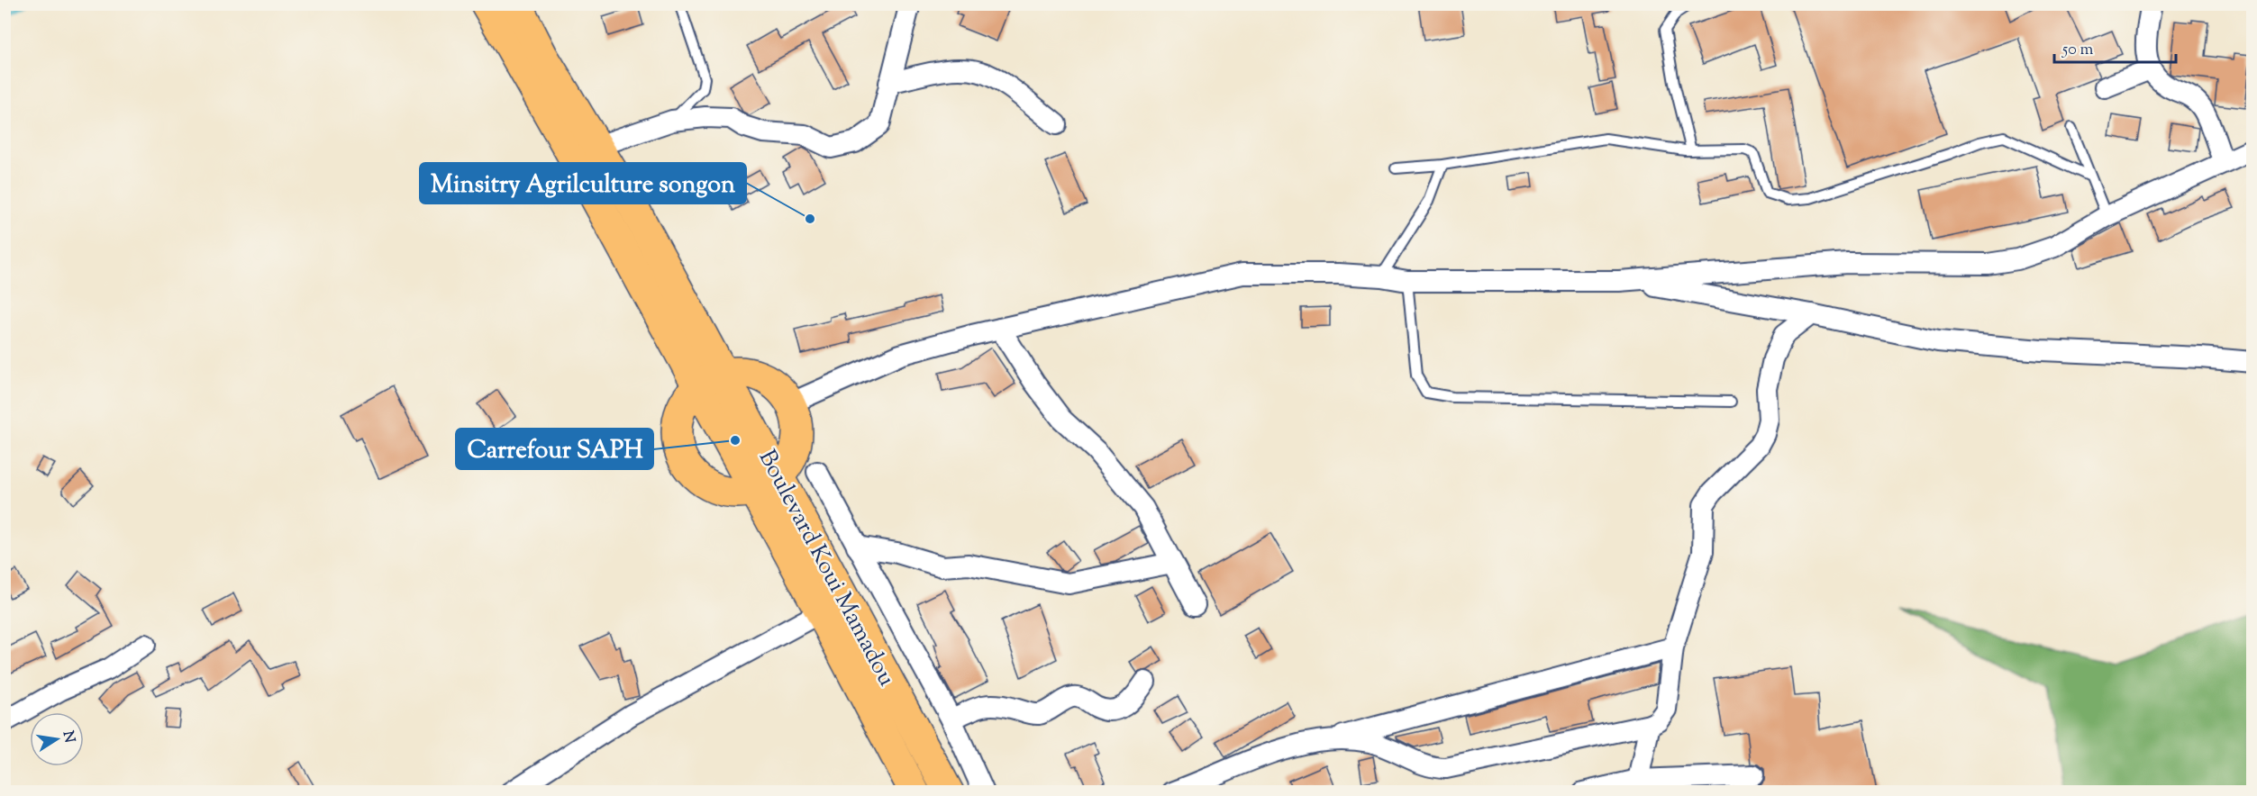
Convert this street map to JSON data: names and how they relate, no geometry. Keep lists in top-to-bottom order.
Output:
{
  "streets": {
    "main road": ["Boulevard Koui Mamadou"]
  },
  "places": ["Minsitry Agrilculture songon", "Carrefour SAPH"],
  "scale_bar": "50 m",
  "north": "right"
}
